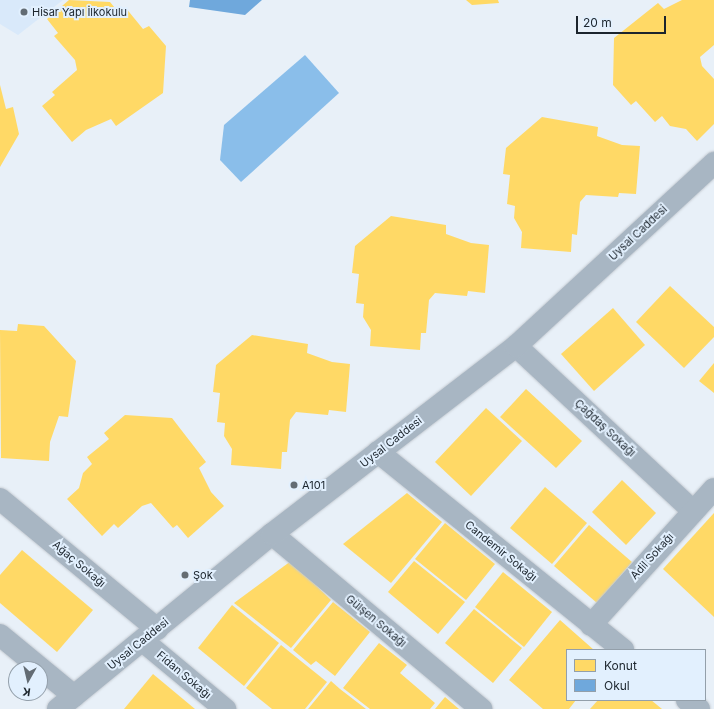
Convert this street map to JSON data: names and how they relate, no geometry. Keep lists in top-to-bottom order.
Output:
{
  "streets": {
    "street": [
      "Uysal Caddesi",
      "Çağdaş Sokağı",
      "Candemir Sokağı",
      "Adil Sokağı",
      "Ağaç Sokağı",
      "Gülşen Sokağı",
      "Fidan Sokağı"
    ]
  },
  "crossings": [
    ["Uysal Caddesi", "Çağdaş Sokağı"],
    ["Uysal Caddesi", "Candemir Sokağı"],
    ["Uysal Caddesi", "Ağaç Sokağı"],
    ["Uysal Caddesi", "Gülşen Sokağı"],
    ["Uysal Caddesi", "Fidan Sokağı"],
    ["Çağdaş Sokağı", "Adil Sokağı"],
    ["Candemir Sokağı", "Adil Sokağı"],
    ["Ağaç Sokağı", "Fidan Sokağı"]
  ],
  "places": ["Hisar Yapı İlkokulu", "A101", "Şok"],
  "legend": ["Konut", "Okul"],
  "scale_bar": "20 m",
  "north": "bottom"
}
